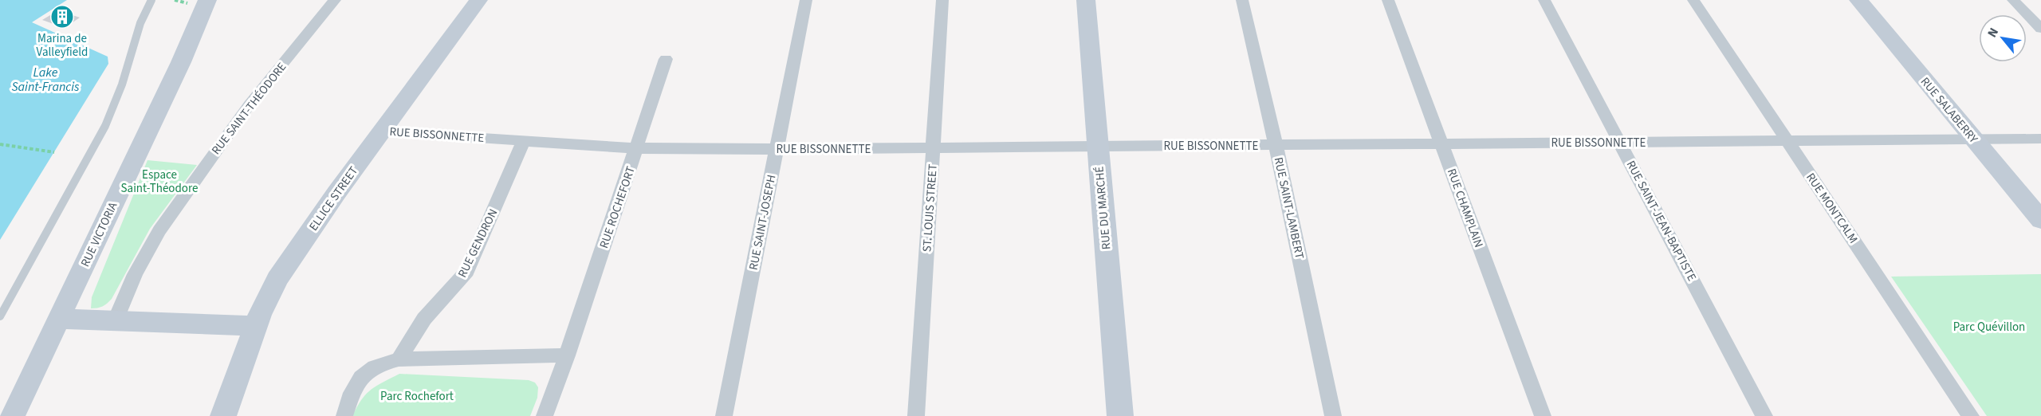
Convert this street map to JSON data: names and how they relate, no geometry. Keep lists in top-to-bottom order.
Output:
{
  "streets": {
    "street": [
      "RUE SAINT-THÉODORE",
      "RUE SALABERRY",
      "RUE BISSONNETTE",
      "ELLICE STREET",
      "RUE ROCHEFORT",
      "ST. LOUIS STREET",
      "RUE DU MARCHÉ",
      "RUE SAINT-LAMBERT",
      "RUE CHAMPLAIN",
      "RUE MONTCALM",
      "RUE SAINT-JEAN-BAPTISTE",
      "RUE SAINT-JOSEPH",
      "RUE VICTORIA",
      "RUE GENDRON"
    ]
  },
  "crossings": [
    ["RUE SALABERRY", "RUE BISSONNETTE"],
    ["RUE BISSONNETTE", "ELLICE STREET"],
    ["RUE BISSONNETTE", "RUE ROCHEFORT"],
    ["RUE BISSONNETTE", "ST. LOUIS STREET"],
    ["RUE BISSONNETTE", "RUE DU MARCHÉ"],
    ["RUE BISSONNETTE", "RUE SAINT-LAMBERT"],
    ["RUE BISSONNETTE", "RUE CHAMPLAIN"],
    ["RUE BISSONNETTE", "RUE MONTCALM"],
    ["RUE BISSONNETTE", "RUE SAINT-JEAN-BAPTISTE"],
    ["RUE BISSONNETTE", "RUE SAINT-JOSEPH"],
    ["RUE BISSONNETTE", "RUE GENDRON"]
  ],
  "water": ["Lake Saint-Francis"],
  "parks": ["Espace Saint-Théodore", "Parc Quévillon", "Parc Rochefort"],
  "places": {
    "building": ["Marina de Valleyfield"]
  },
  "north": "top left"
}
